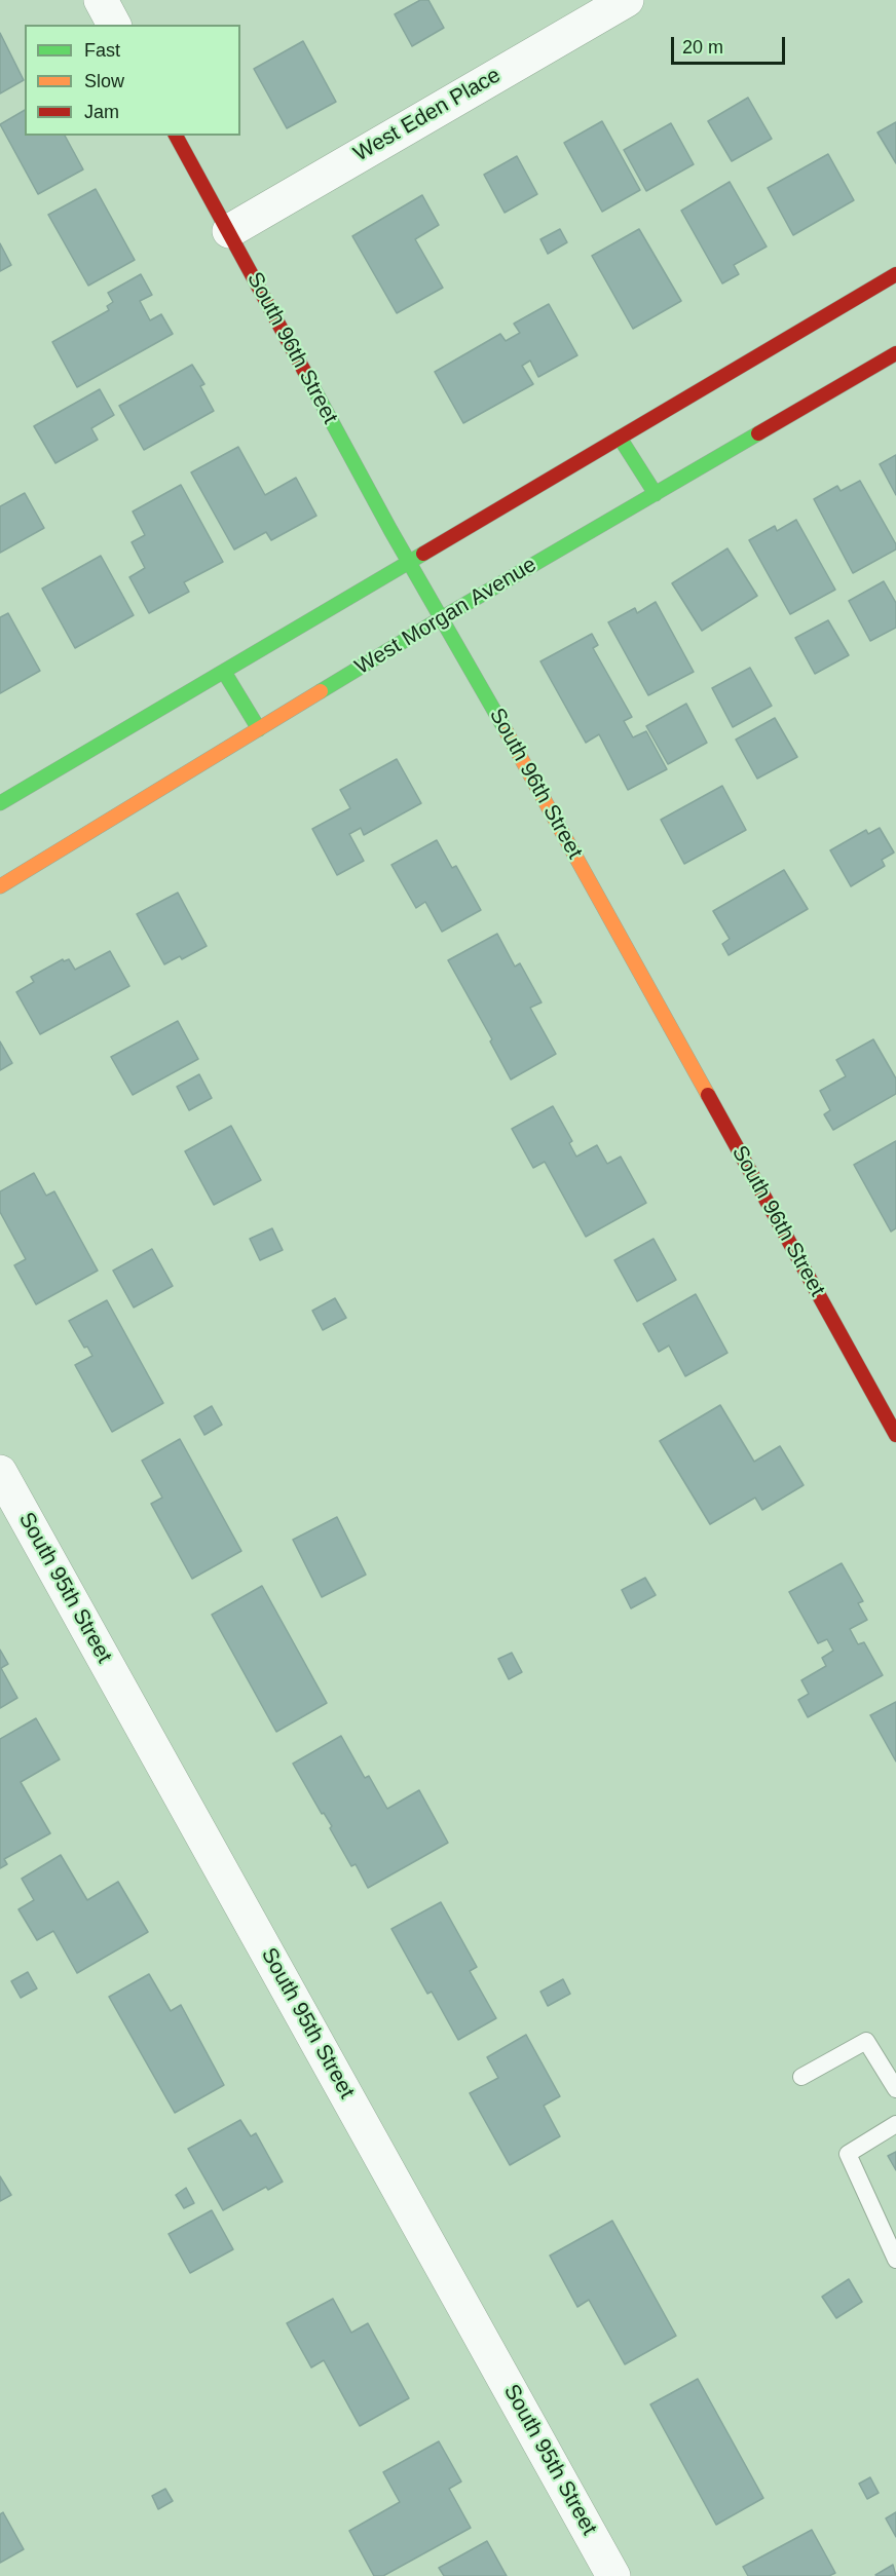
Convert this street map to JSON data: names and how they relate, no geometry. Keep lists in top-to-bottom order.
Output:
{
  "streets": {
    "street": [
      "West Eden Place",
      "South 96th Street",
      "West Morgan Avenue",
      "South 95th Street"
    ]
  },
  "crossings": [
    ["West Eden Place", "South 96th Street"],
    ["South 96th Street", "West Morgan Avenue"]
  ],
  "legend": ["Fast", "Slow", "Jam"],
  "scale_bar": "20 m"
}
